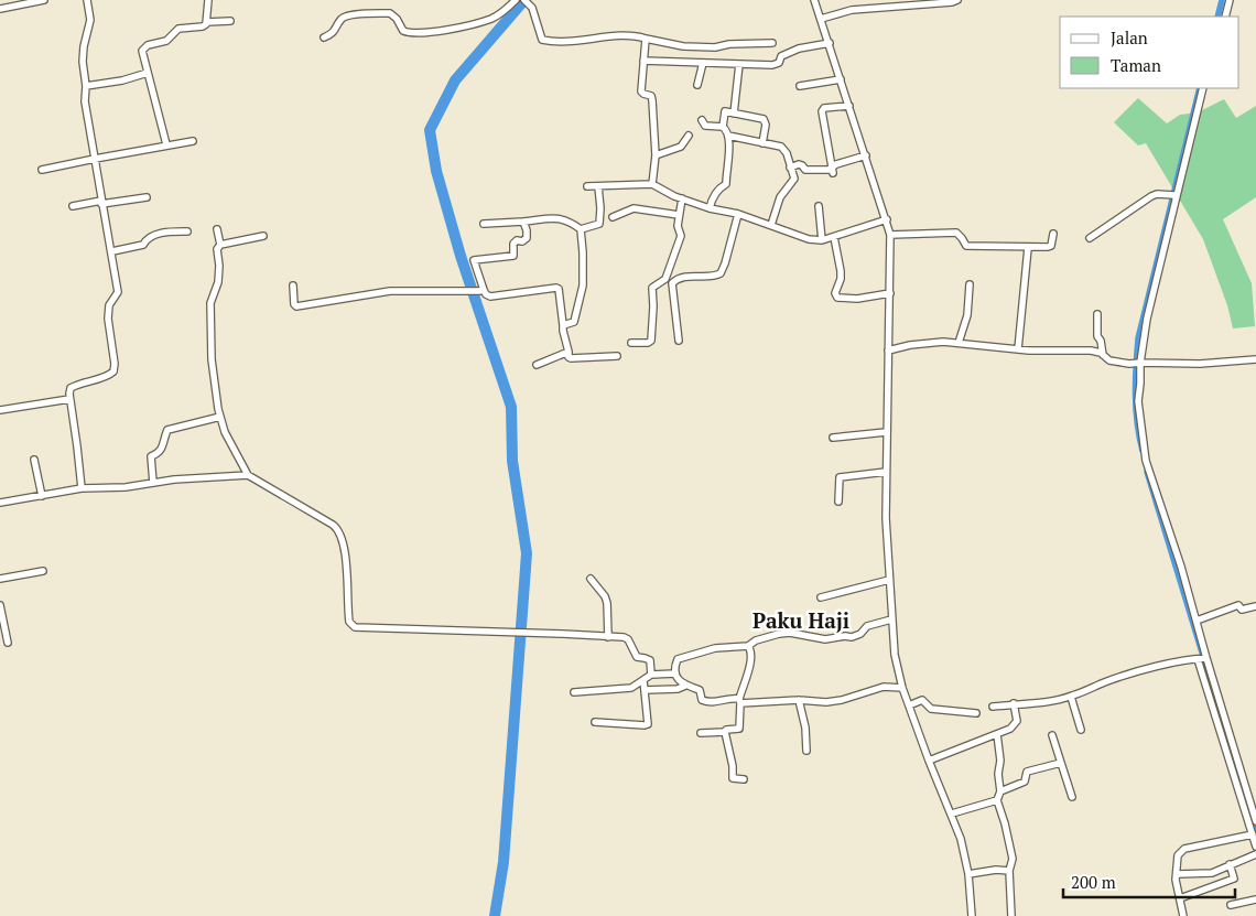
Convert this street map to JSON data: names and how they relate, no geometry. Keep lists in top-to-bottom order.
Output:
{
  "districts": ["Paku Haji"],
  "legend": ["Jalan", "Taman"],
  "scale_bar": "200 m"
}
